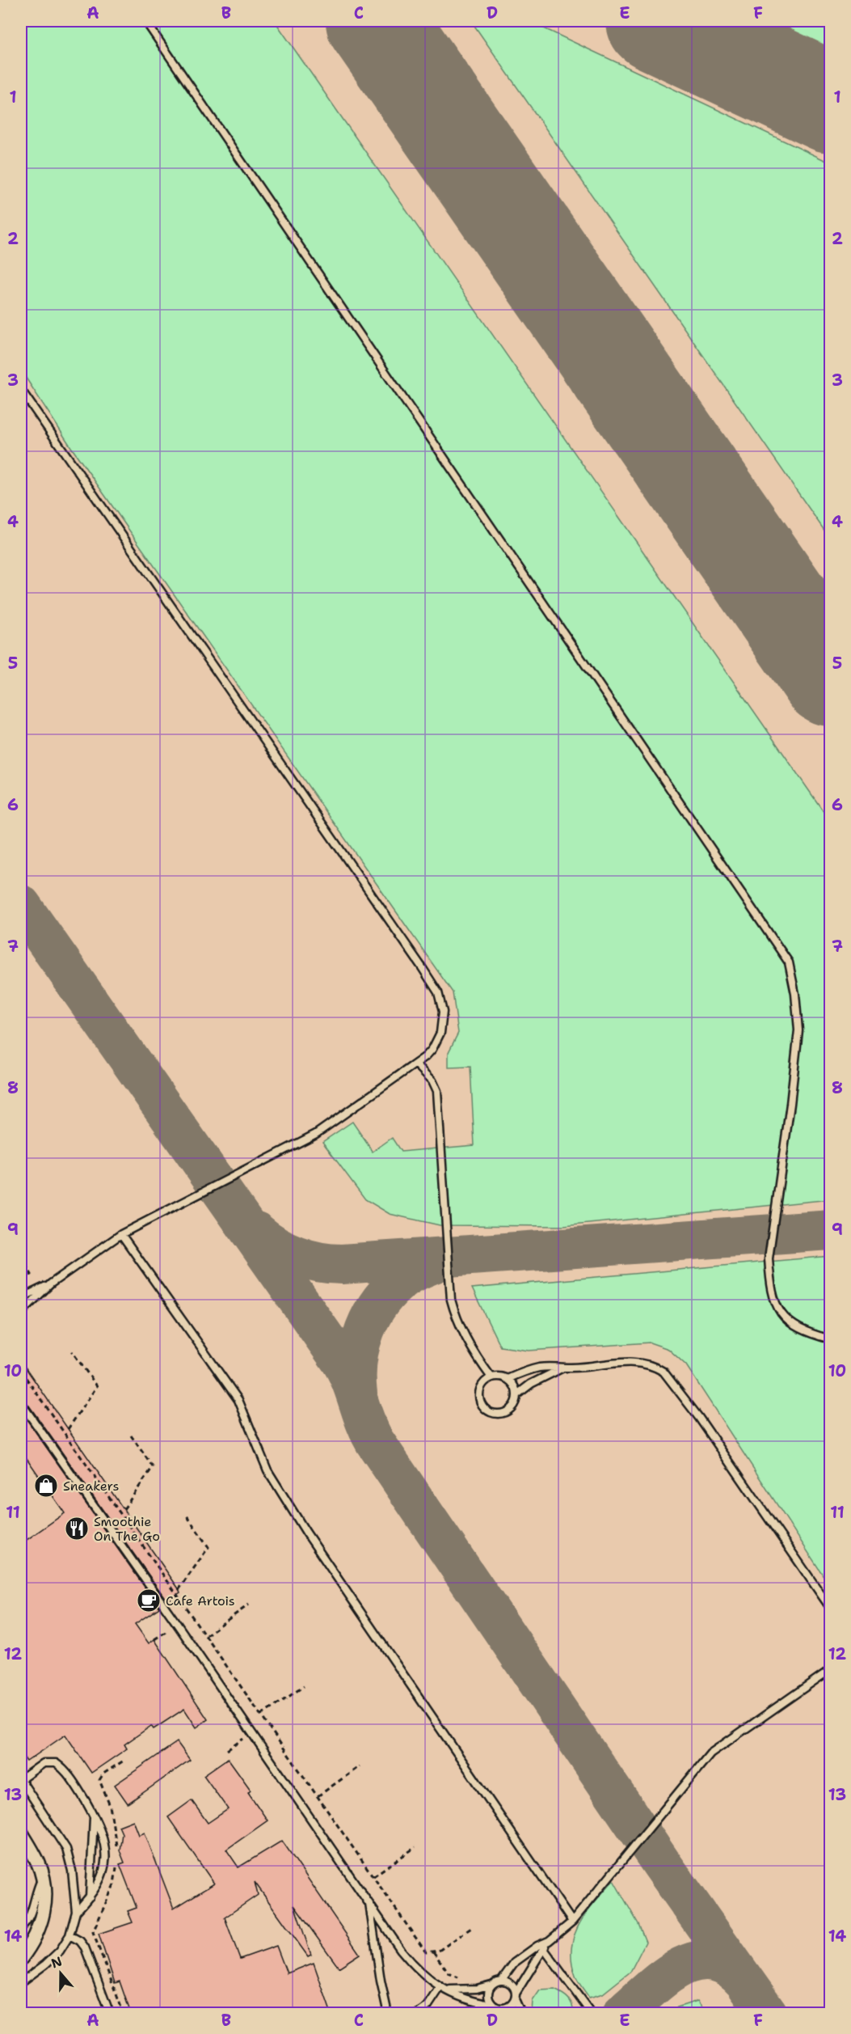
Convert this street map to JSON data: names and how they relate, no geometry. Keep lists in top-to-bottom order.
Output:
{
  "places": {
    "shop": ["Sneakers"],
    "restaurant": ["Smoothie On The Go"],
    "cafe": ["Cafe Artois"]
  },
  "north": "top",
  "grid": {
    "columns": [
      "A",
      "B",
      "C",
      "D",
      "E",
      "F"
    ],
    "rows": [
      "1",
      "2",
      "3",
      "4",
      "5",
      "6",
      "7",
      "8",
      "9",
      "10",
      "11",
      "12",
      "13",
      "14"
    ]
  }
}
